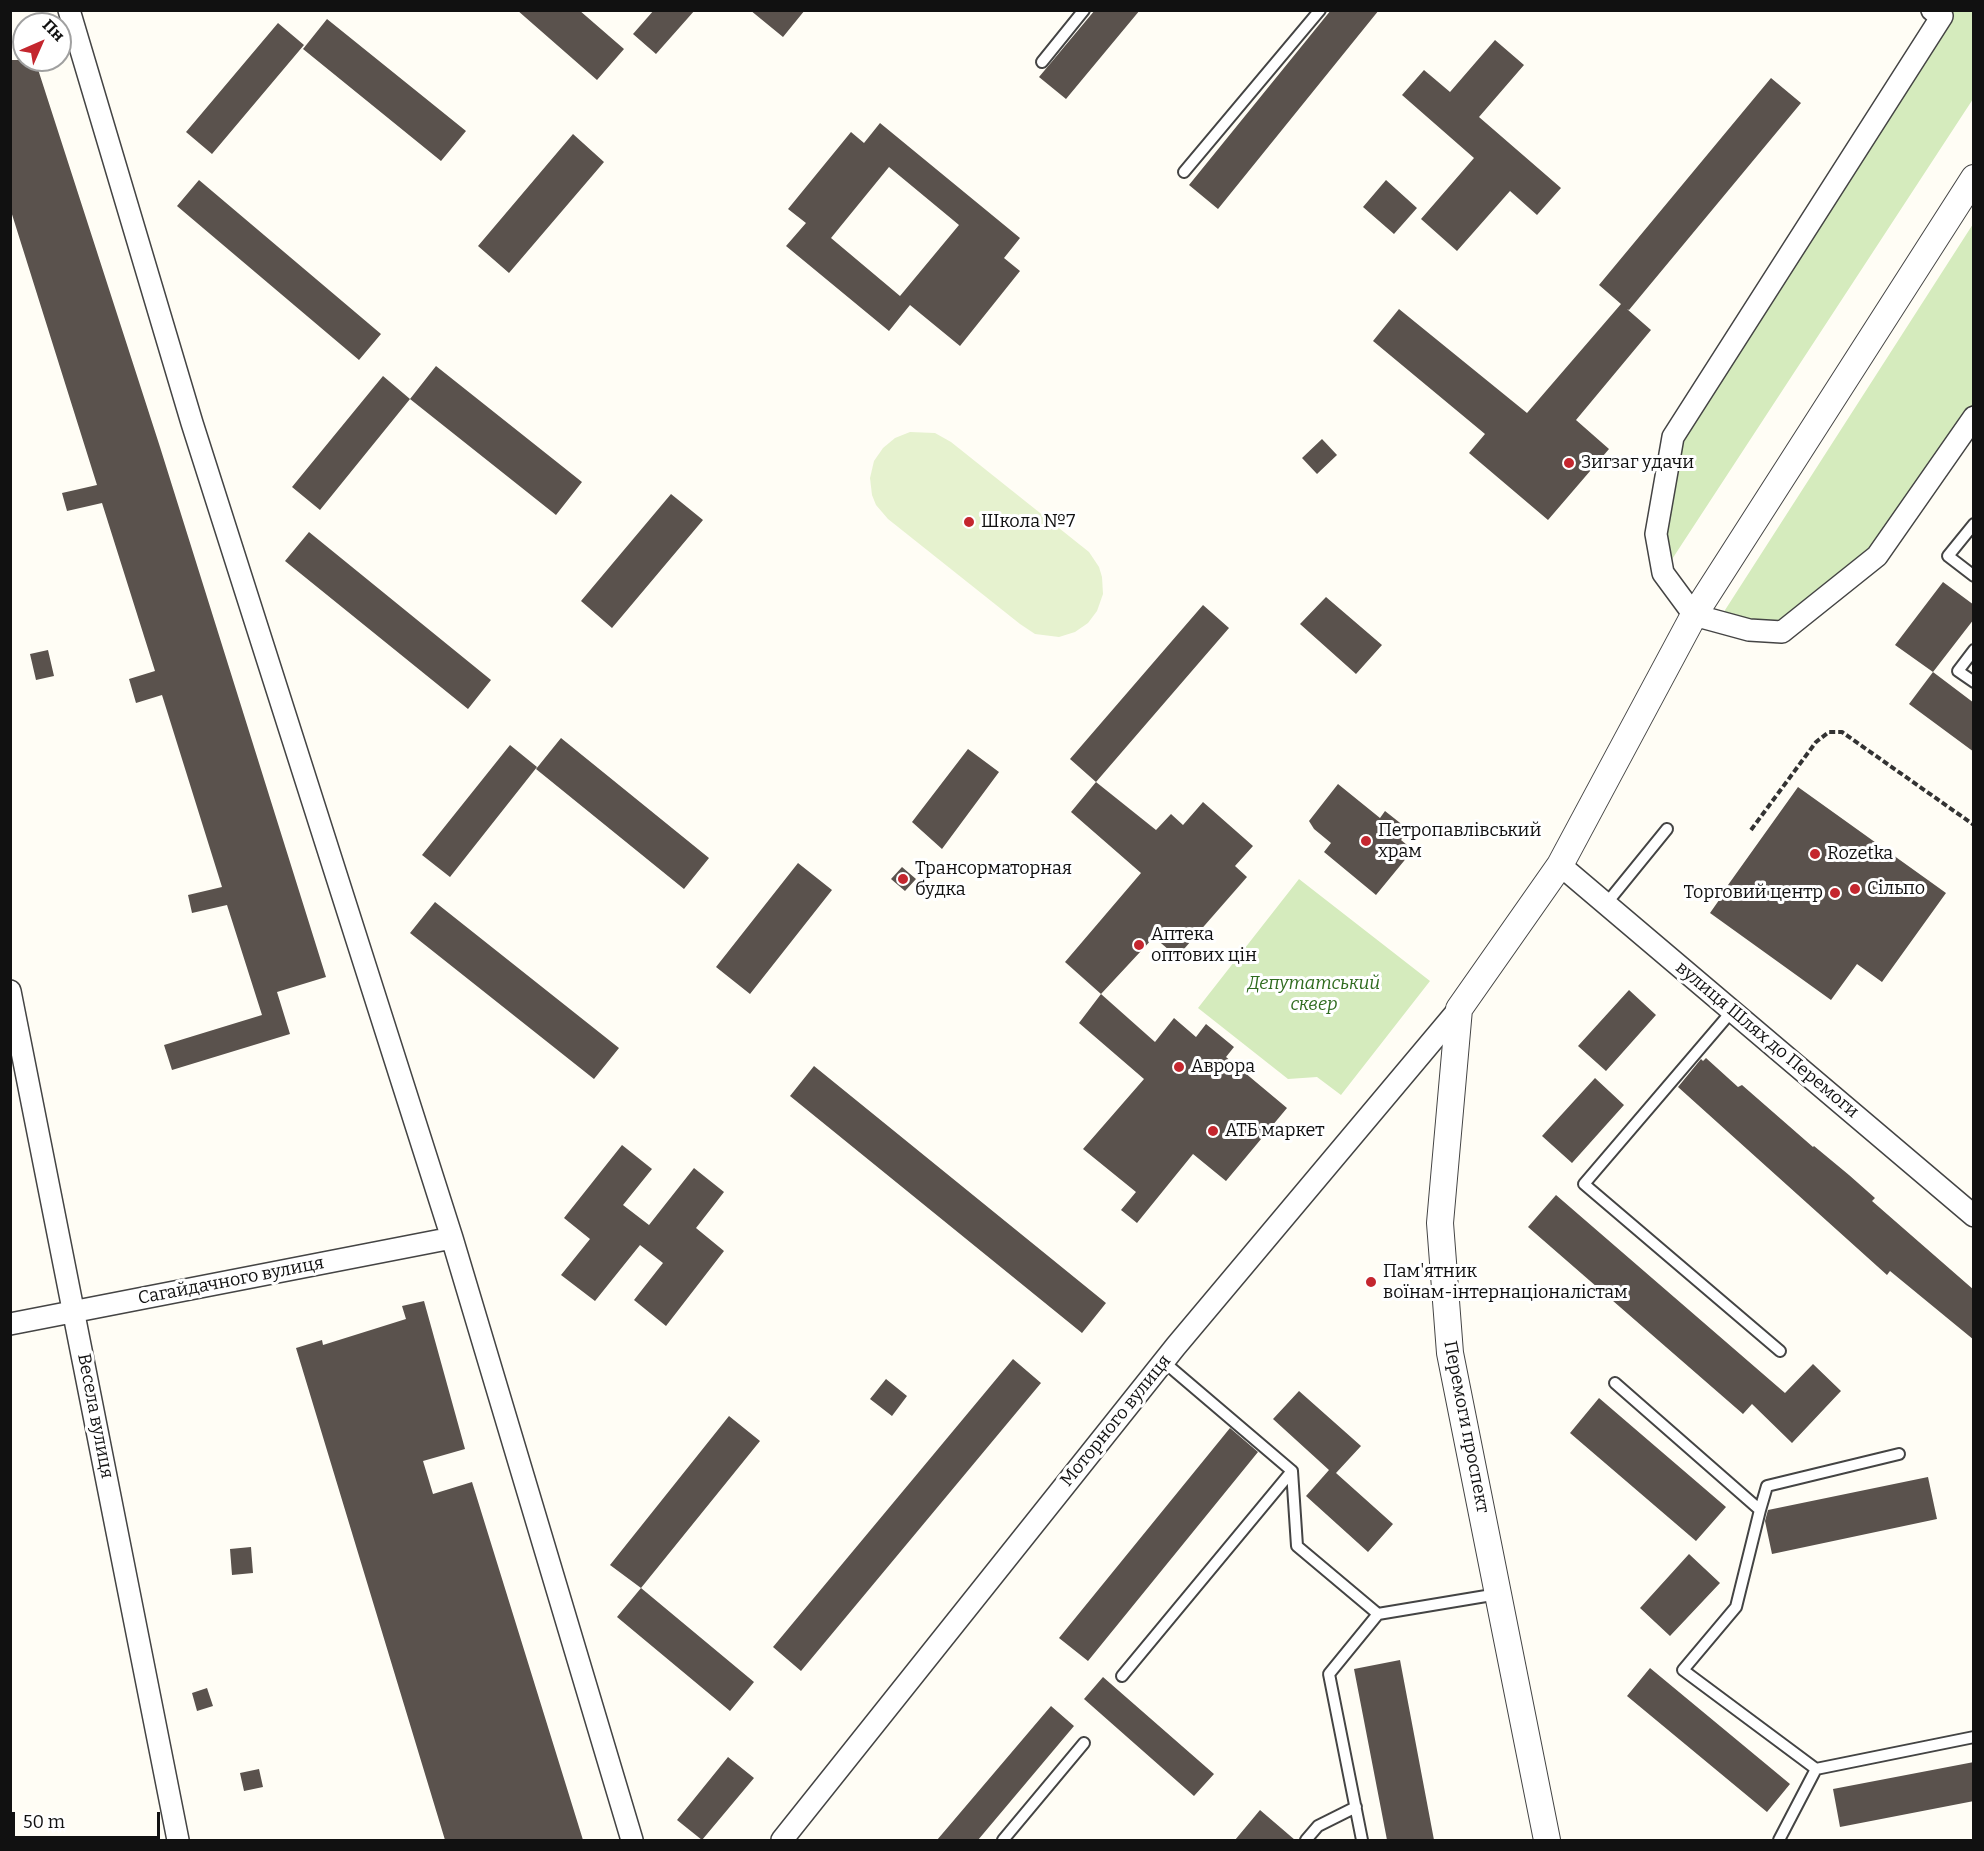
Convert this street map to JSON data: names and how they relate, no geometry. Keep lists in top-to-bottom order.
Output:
{
  "streets": {
    "street": [
      "вулиця Шлях до Перемоги",
      "Сагайдачного вулиця",
      "Весела вулиця",
      "Моторного вулиця",
      "Перемоги проспект"
    ]
  },
  "crossings": [
    ["Сагайдачного вулиця", "Весела вулиця"],
    ["Моторного вулиця", "Перемоги проспект"]
  ],
  "parks": ["Депутатський сквер"],
  "places": [
    "Зигзаг удачи",
    "Школа №7",
    "Петропавлівський храм",
    "Rozetka",
    "Трансорматорная будка",
    "Сільпо",
    "Торговий центр",
    "Аптека оптових цін",
    "Аврора",
    "АТБ маркет",
    "Пам'ятник воїнам-інтернаціоналістам"
  ],
  "scale_bar": "50 m",
  "north": "top right"
}
